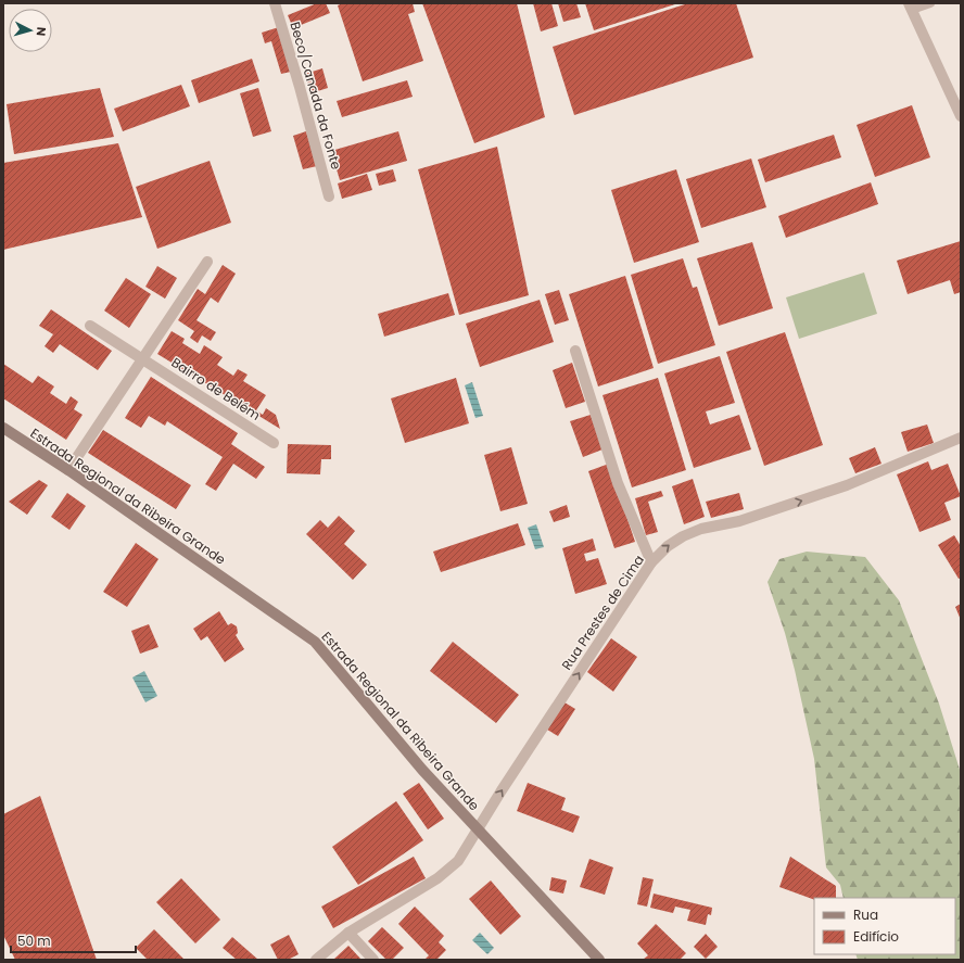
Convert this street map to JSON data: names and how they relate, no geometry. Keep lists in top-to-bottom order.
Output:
{
  "streets": {
    "main road": ["Estrada Regional da Ribeira Grande"],
    "street": ["Beco/Canada da Fonte", "Bairro de Belém", "Rua Prestes de Cima"]
  },
  "crossings": [
    ["Estrada Regional da Ribeira Grande", "Rua Prestes de Cima"]
  ],
  "one_way": ["Rua Prestes de Cima"],
  "legend": ["Rua", "Edifício"],
  "scale_bar": "50 m",
  "north": "right"
}
